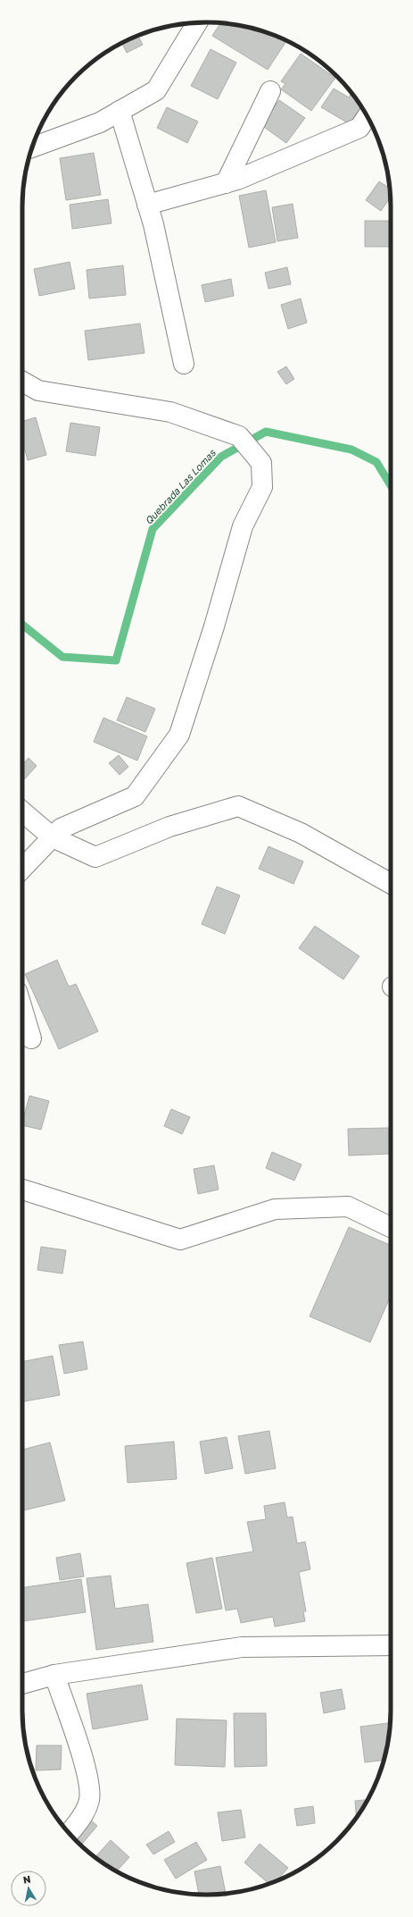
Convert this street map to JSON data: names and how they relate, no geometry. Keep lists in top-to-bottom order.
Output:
{
  "water": ["Quebrada Las Lomas"],
  "north": "top"
}
